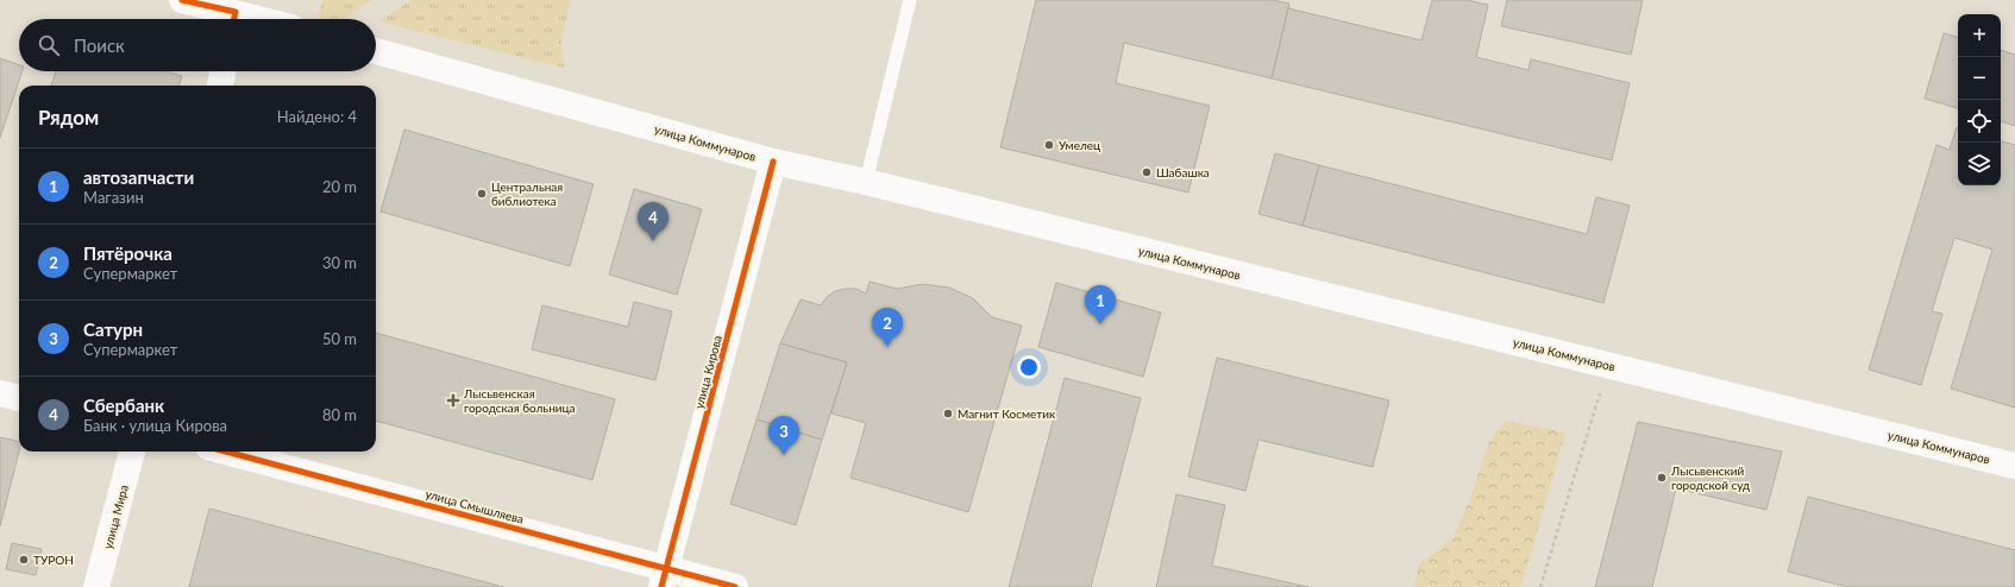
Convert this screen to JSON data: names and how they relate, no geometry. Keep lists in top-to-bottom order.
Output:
{
  "streets": {
    "main road": [
      "улица Коммунаров",
      "улица Кирова",
      "улица Смышляева",
      "улица Мира"
    ]
  },
  "crossings": [
    ["улица Коммунаров", "улица Кирова"],
    ["улица Кирова", "улица Смышляева"]
  ],
  "places": {
    "other": [
      "Умелец",
      "Шабашка",
      "Центральная библиотека",
      "Магнит Косметик",
      "Лысьвенский городской суд",
      "ТУРОН"
    ],
    "health": ["Лысьвенская городская больница"]
  },
  "page": {
    "map_buttons": ["+", "−"],
    "search": "Поиск",
    "heading": ["Рядом", "Найдено: 4"],
    "list": [
      {
        "mark": "1",
        "name": "автозапчасти",
        "note": "Магазин",
        "value": "20 m"
      },
      {
        "mark": "2",
        "name": "Пятёрочка",
        "note": "Супермаркет",
        "value": "30 m"
      },
      {
        "mark": "3",
        "name": "Сатурн",
        "note": "Супермаркет",
        "value": "50 m"
      },
      {
        "mark": "4",
        "name": "Сбербанк",
        "note": "Банк · улица Кирова",
        "value": "80 m"
      }
    ],
    "pins": [
      "4",
      "1",
      "2",
      "3"
    ]
  }
}
